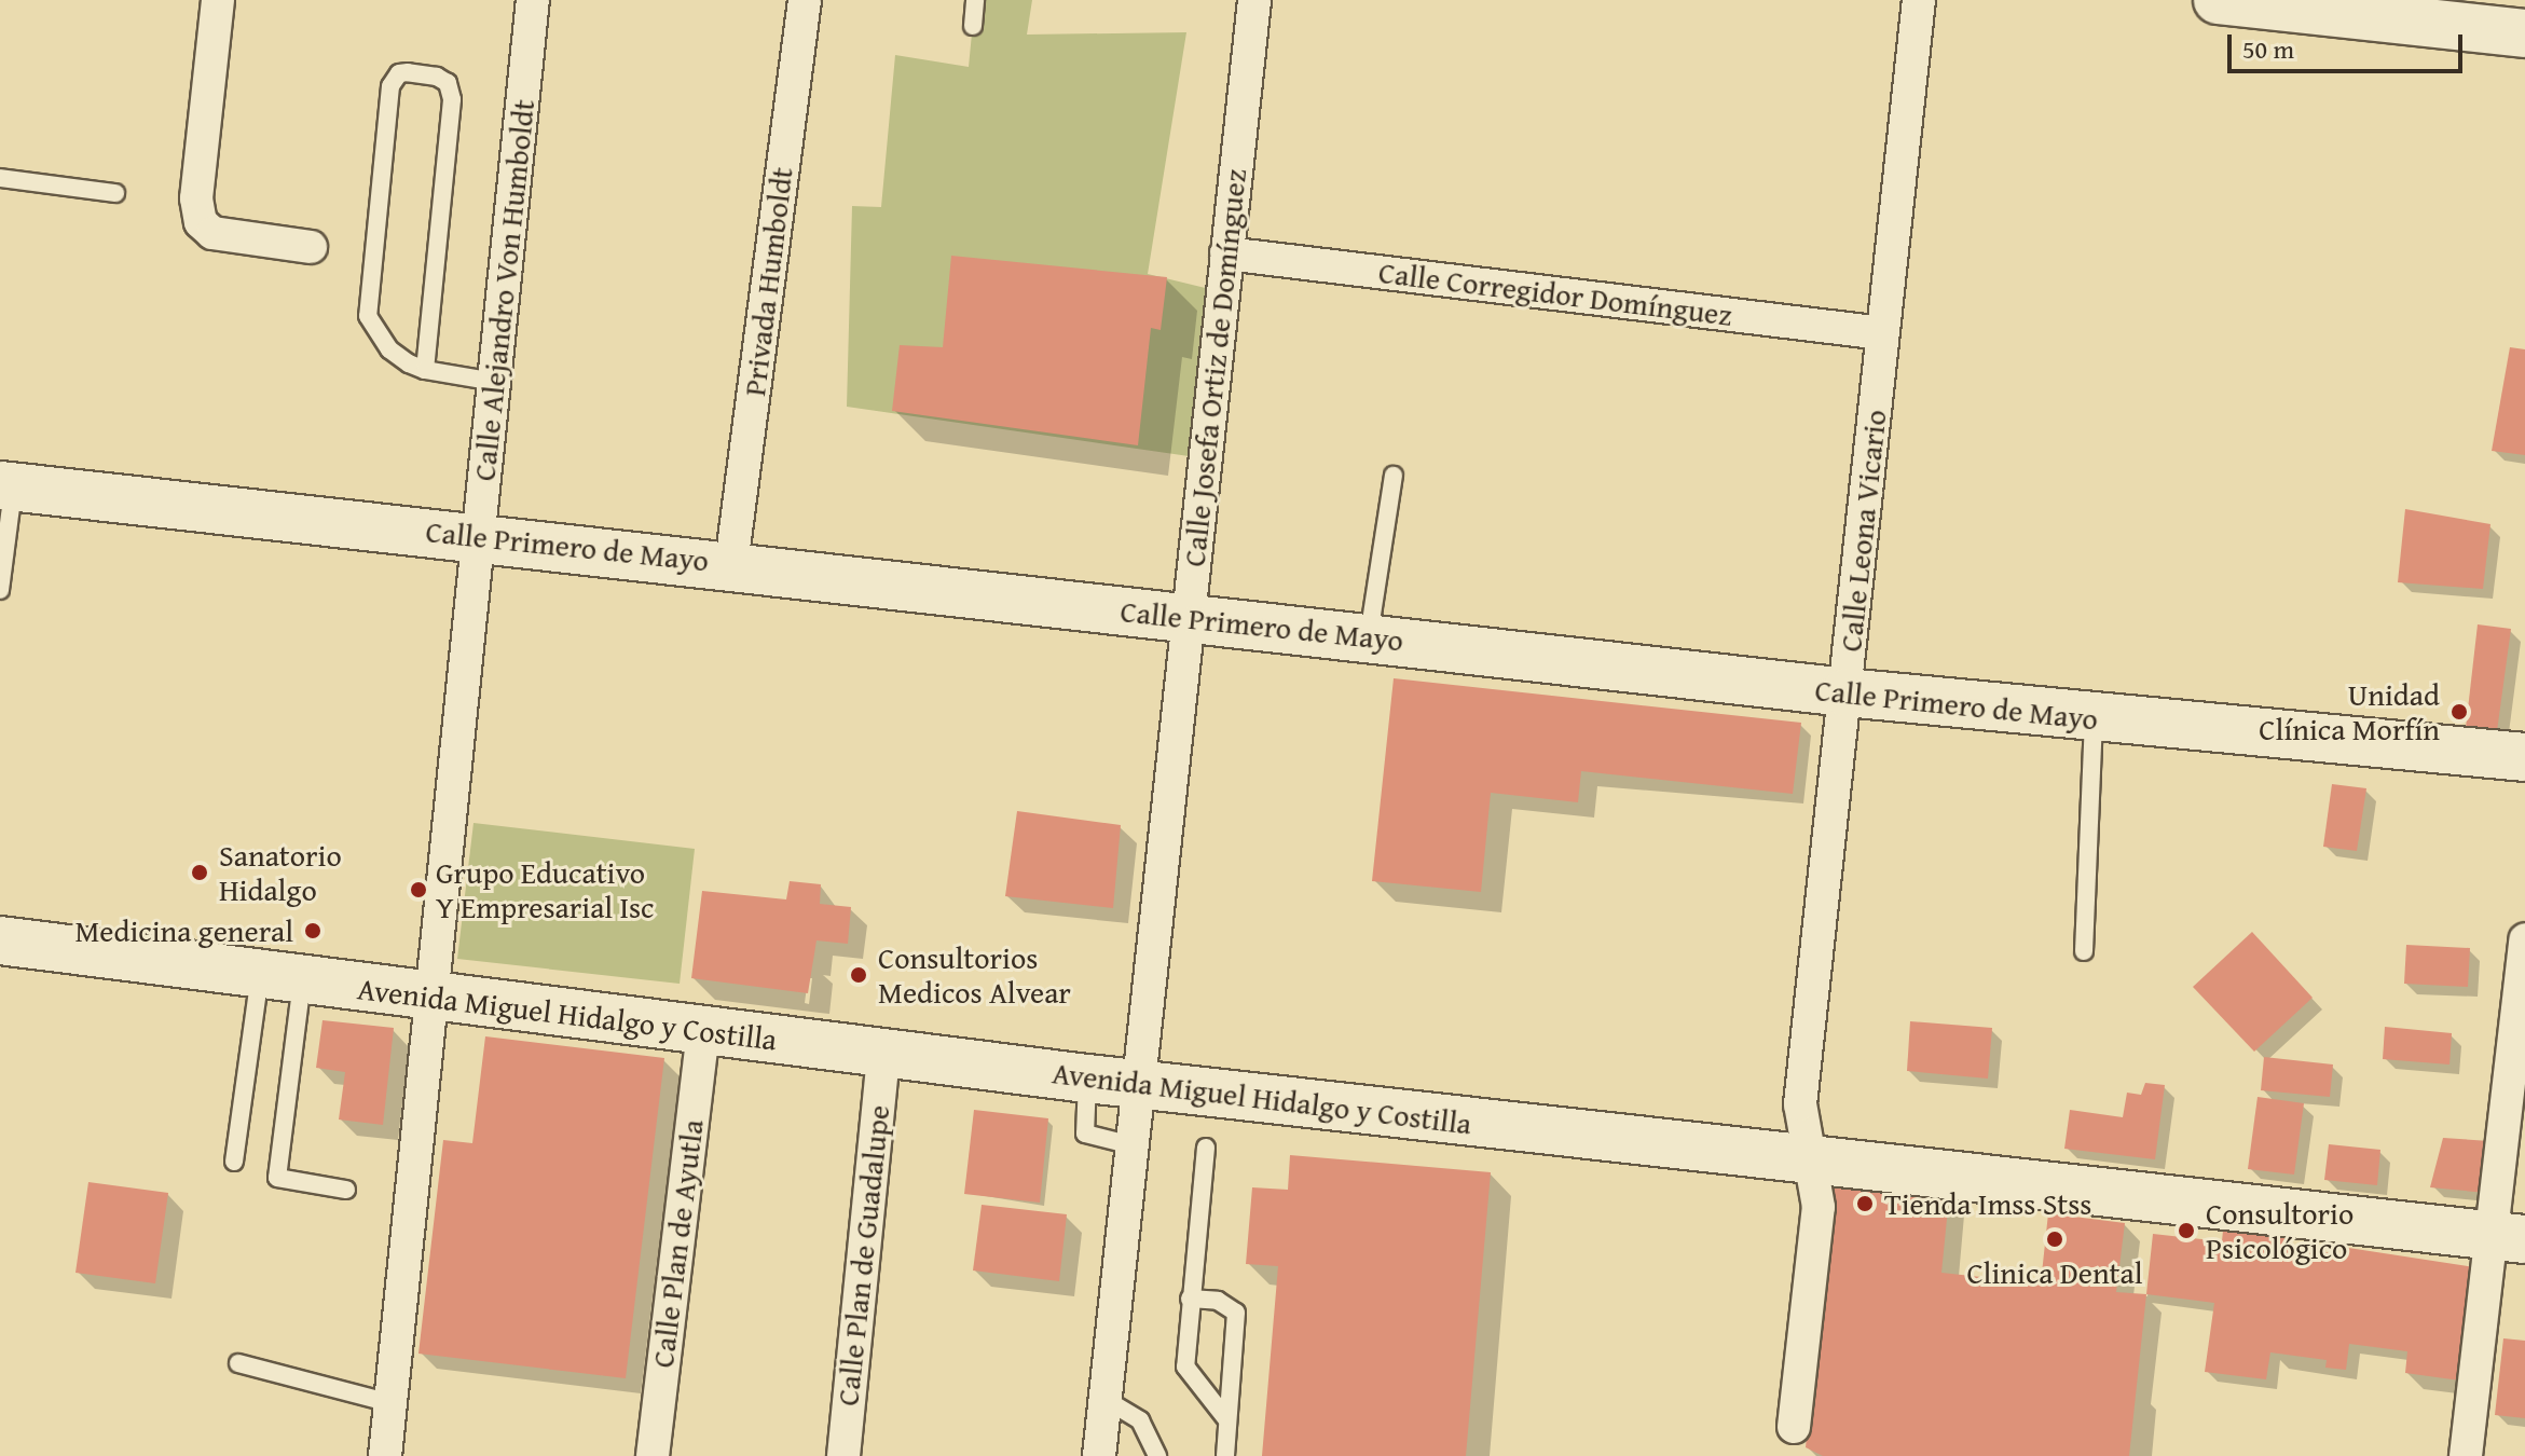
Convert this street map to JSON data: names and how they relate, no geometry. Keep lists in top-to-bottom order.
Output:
{
  "streets": {
    "main road": ["Calle Primero de Mayo", "Avenida Miguel Hidalgo y Costilla"],
    "street": [
      "Privada Humboldt",
      "Calle Alejandro Von Humboldt",
      "Calle Corregidor Domínguez",
      "Calle Josefa Ortiz de Domínguez",
      "Calle Leona Vicario",
      "Calle Plan de Ayutla",
      "Calle Plan de Guadalupe"
    ]
  },
  "crossings": [
    ["Privada Humboldt", "Calle Primero de Mayo"],
    ["Calle Alejandro Von Humboldt", "Calle Primero de Mayo"],
    ["Calle Alejandro Von Humboldt", "Avenida Miguel Hidalgo y Costilla"],
    ["Calle Corregidor Domínguez", "Calle Josefa Ortiz de Domínguez"],
    ["Calle Corregidor Domínguez", "Calle Leona Vicario"],
    ["Calle Josefa Ortiz de Domínguez", "Calle Primero de Mayo"],
    ["Calle Josefa Ortiz de Domínguez", "Avenida Miguel Hidalgo y Costilla"],
    ["Calle Leona Vicario", "Calle Primero de Mayo"],
    ["Calle Leona Vicario", "Avenida Miguel Hidalgo y Costilla"],
    ["Avenida Miguel Hidalgo y Costilla", "Calle Plan de Ayutla"],
    ["Avenida Miguel Hidalgo y Costilla", "Calle Plan de Guadalupe"]
  ],
  "places": [
    "Unidad Clínica Morfín",
    "Sanatorio Hidalgo",
    "Grupo Educativo Y Empresarial Isc",
    "Medicina general",
    "Consultorios Medicos Alvear",
    "Tienda Imss Stss",
    "Consultorio Psicológico",
    "Clinica Dental"
  ],
  "scale_bar": "50 m"
}
